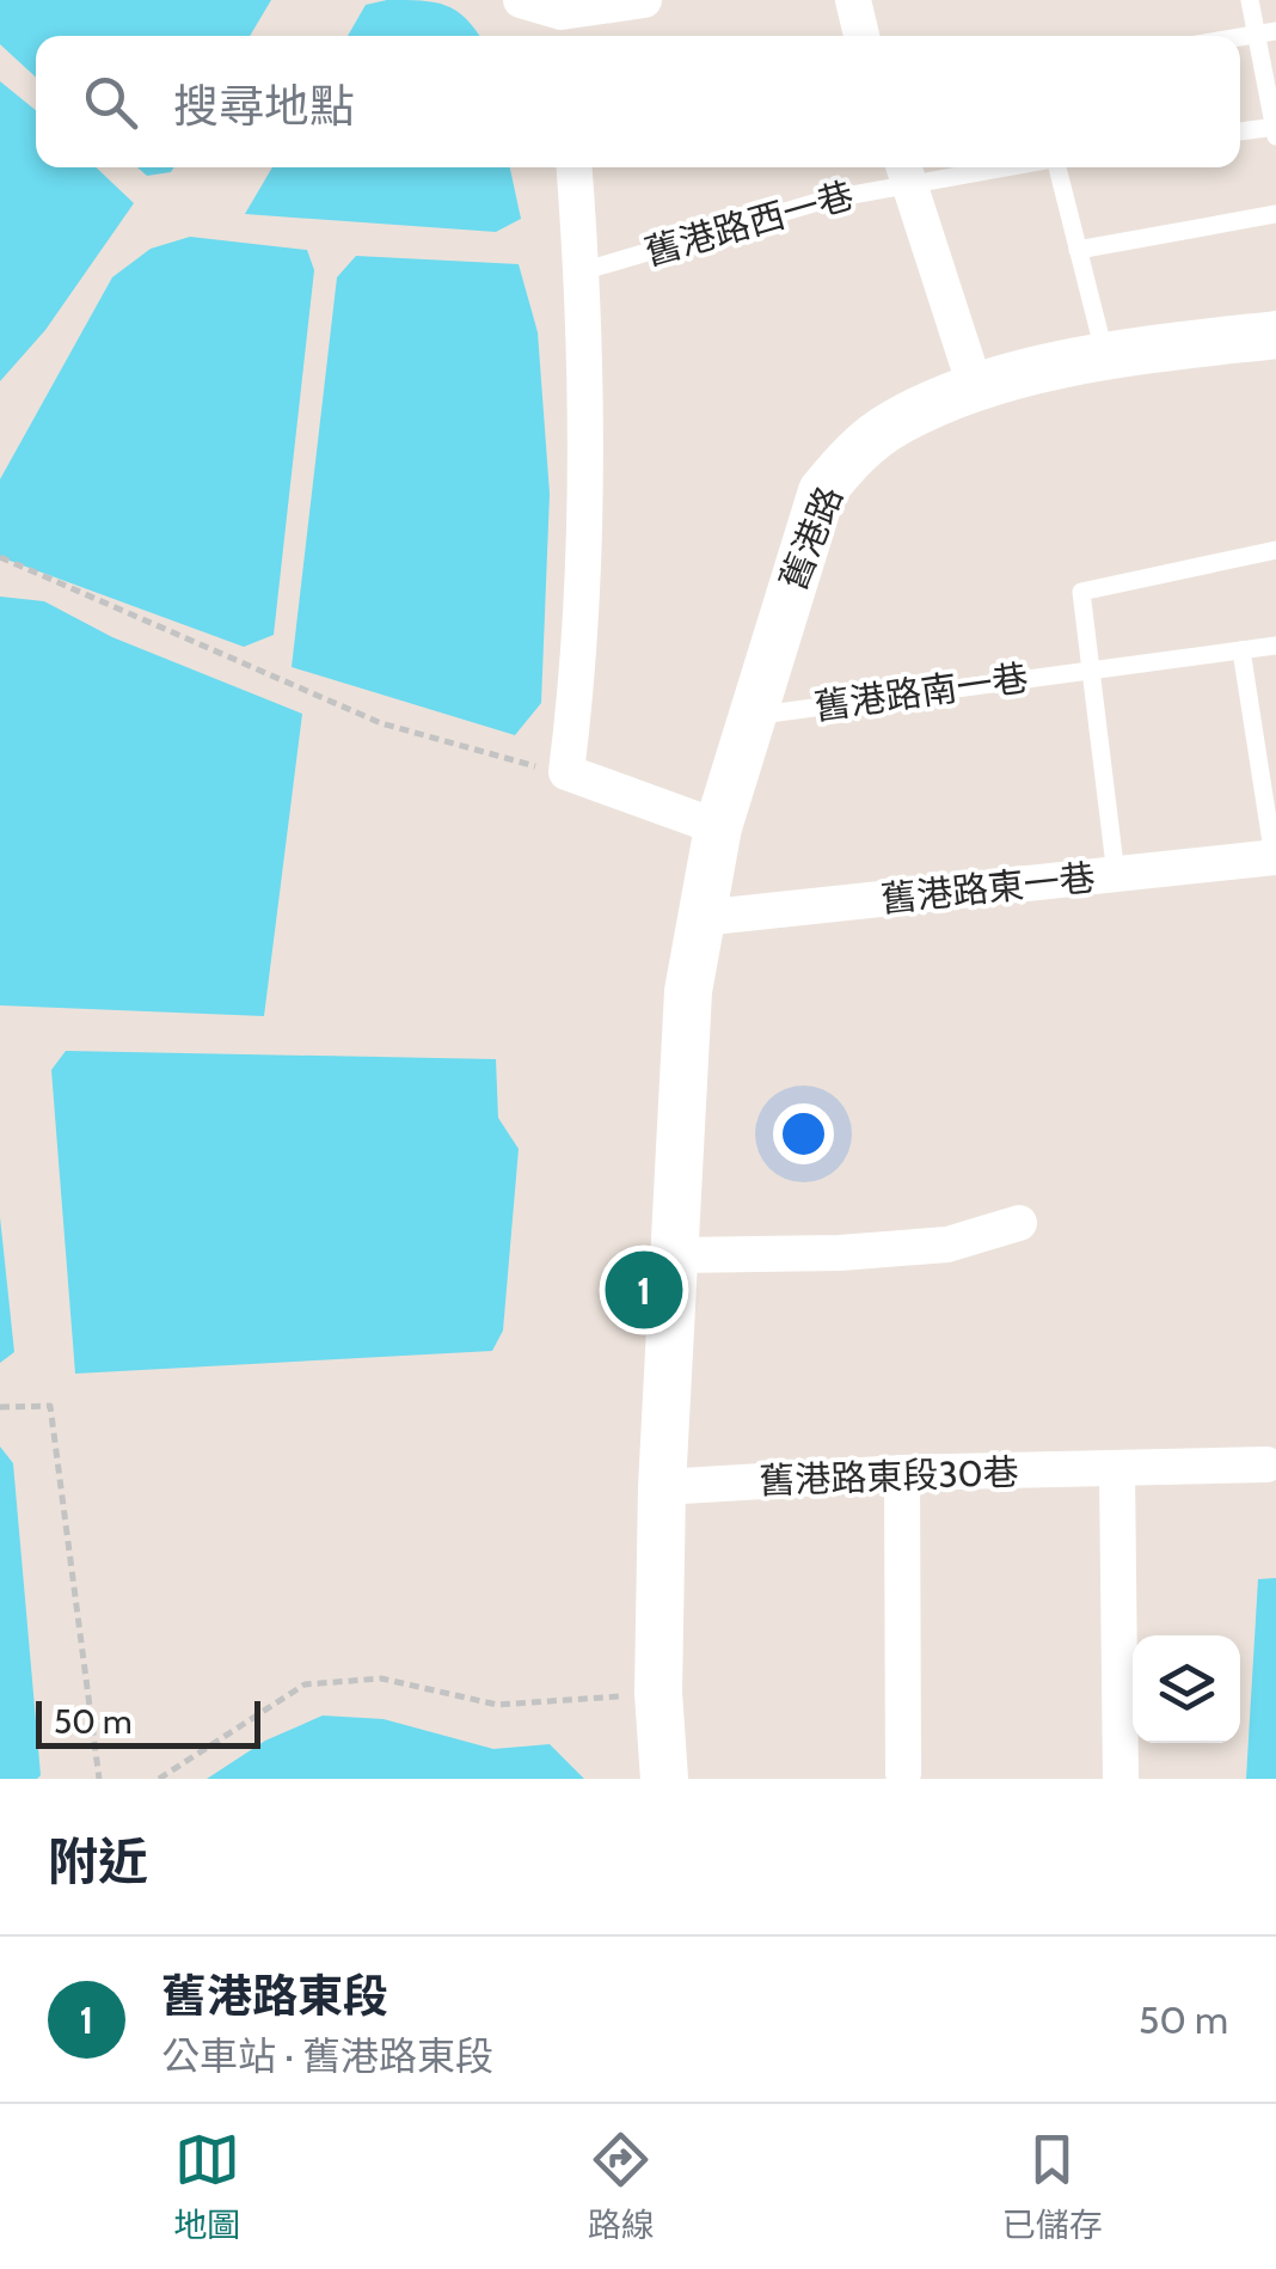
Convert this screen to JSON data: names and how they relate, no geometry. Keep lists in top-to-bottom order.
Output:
{
  "streets": {
    "street": ["舊港路", "舊港路東一巷", "舊港路東段30巷"],
    "lane": ["舊港路西一巷", "舊港路南一巷"]
  },
  "crossings": [
    ["舊港路", "舊港路南一巷"],
    ["舊港路", "舊港路東一巷"],
    ["舊港路", "舊港路東段30巷"]
  ],
  "scale_bar": "50 m",
  "page": {
    "search": "搜尋地點",
    "pins": "1",
    "scale": "50 m",
    "heading": "附近",
    "list": [
      {
        "mark": "1",
        "name": "舊港路東段",
        "note": "公車站 · 舊港路東段",
        "value": "50 m"
      }
    ],
    "nav": ["地圖", "路線", "已儲存"]
  }
}
